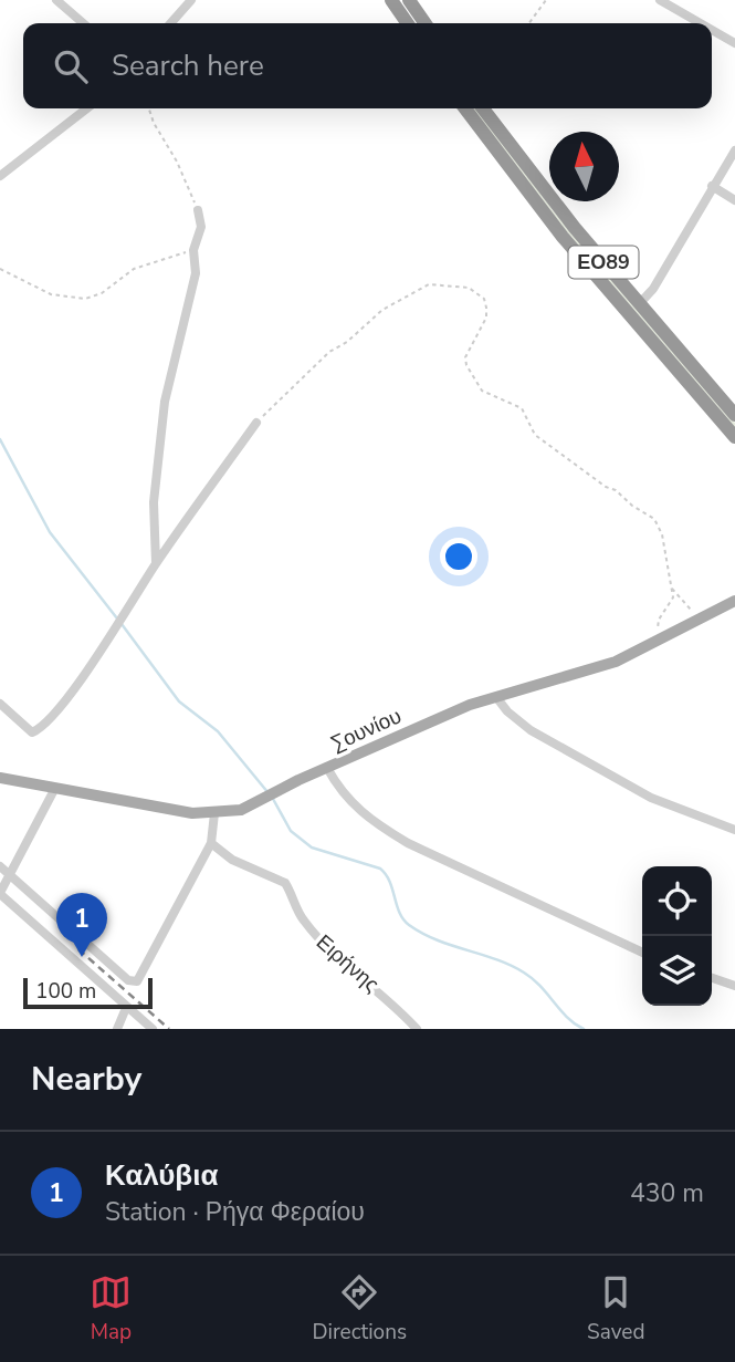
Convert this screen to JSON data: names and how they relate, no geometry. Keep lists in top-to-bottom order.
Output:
{
  "streets": {
    "highway": ["ΕΟ89"],
    "main road": ["Σουνίου"],
    "street": ["Ειρήνης"]
  },
  "scale_bar": "100 m",
  "north": "top",
  "page": {
    "search": "Search here",
    "pins": "1",
    "scale": "100 m",
    "heading": "Nearby",
    "list": [
      {
        "mark": "1",
        "name": "Καλύβια",
        "note": "Station · Ρήγα Φεραίου",
        "value": "430 m"
      }
    ],
    "nav": ["Map", "Directions", "Saved"]
  }
}
